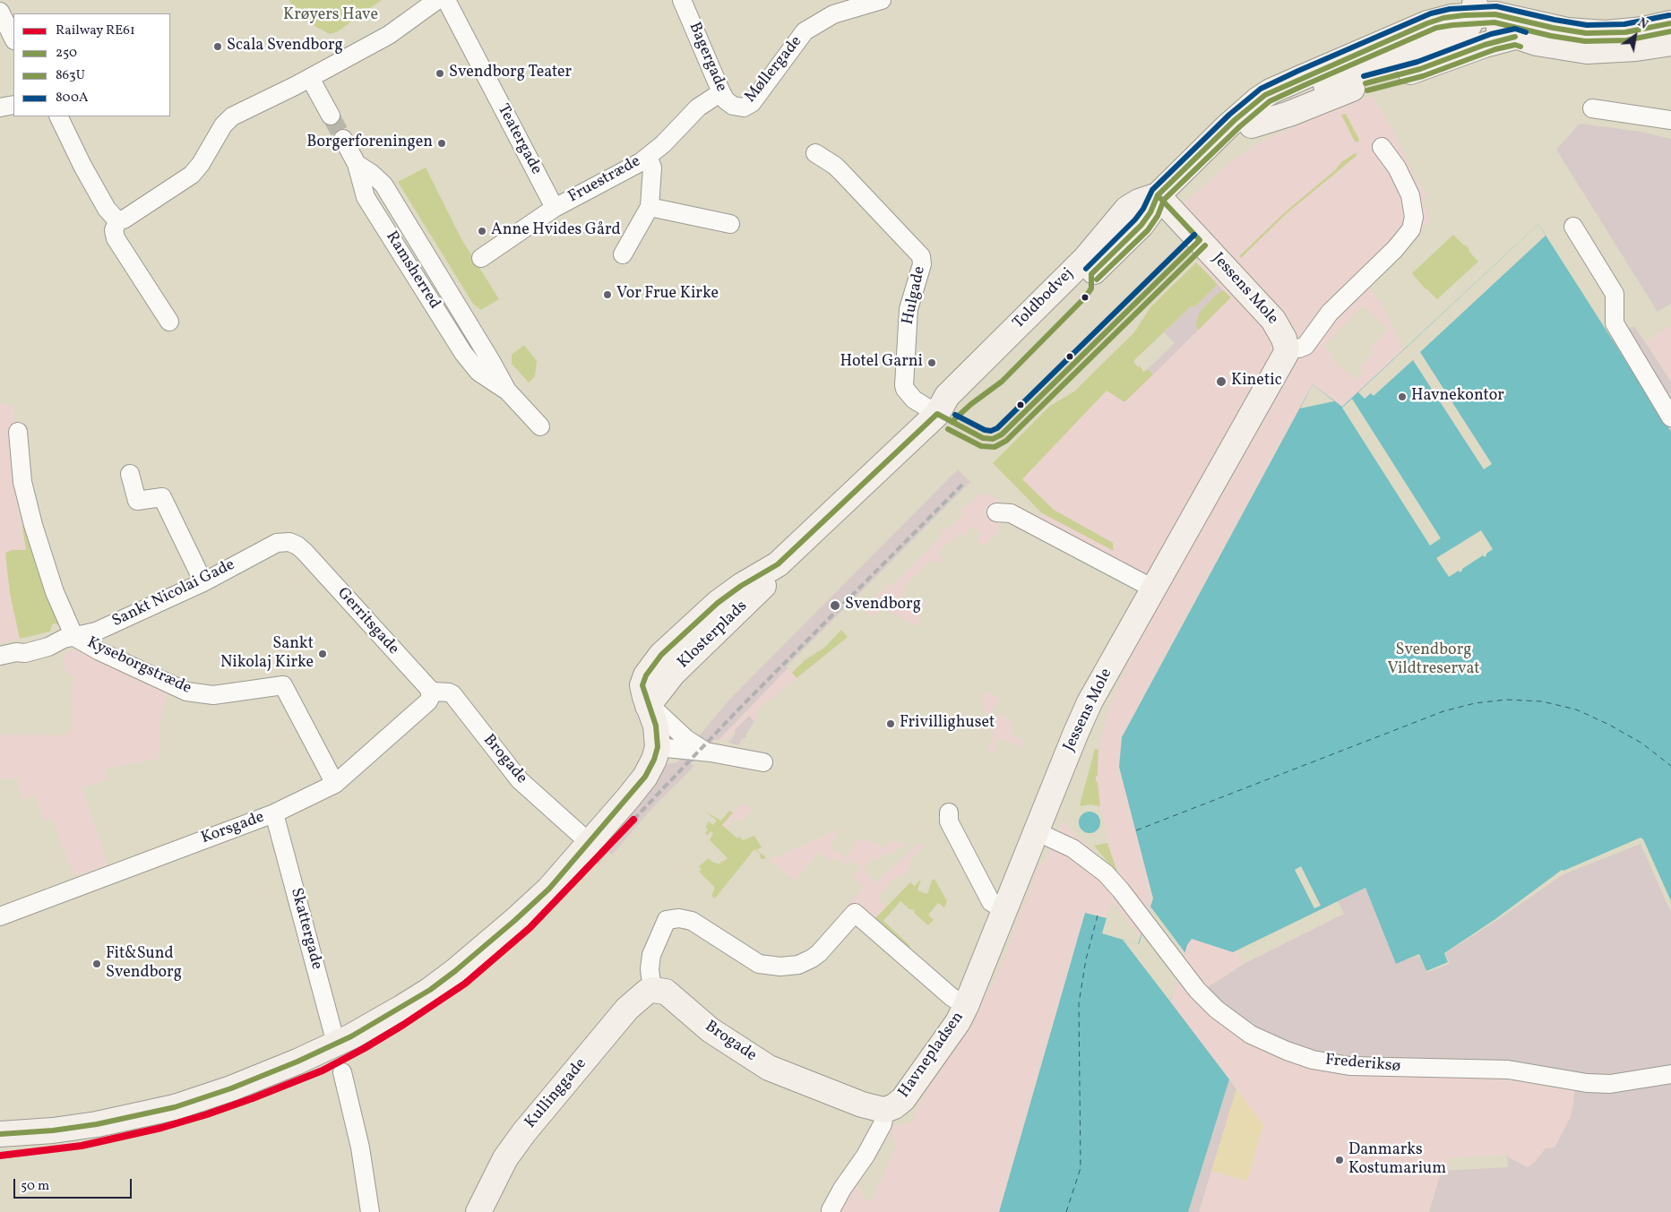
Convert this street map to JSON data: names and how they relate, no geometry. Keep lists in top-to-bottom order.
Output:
{
  "streets": {
    "street": [
      "Bagergade",
      "Møllergade",
      "Teatergade",
      "Fruestræde",
      "Ramsherred",
      "Jessens Mole",
      "Hulgade",
      "Toldbodvej",
      "Sankt Nicolai Gade",
      "Gerritsgade",
      "Klosterplads",
      "Kyseborgstræde",
      "Brogade",
      "Korsgade",
      "Skattergade",
      "Havnepladsen",
      "Frederiksø",
      "Kullinggade"
    ]
  },
  "crossings": [
    ["Bagergade", "Møllergade"],
    ["Bagergade", "Fruestræde"],
    ["Teatergade", "Fruestræde"],
    ["Jessens Mole", "Toldbodvej"],
    ["Jessens Mole", "Havnepladsen"],
    ["Jessens Mole", "Frederiksø"],
    ["Hulgade", "Toldbodvej"],
    ["Toldbodvej", "Klosterplads"],
    ["Sankt Nicolai Gade", "Gerritsgade"],
    ["Sankt Nicolai Gade", "Kyseborgstræde"],
    ["Gerritsgade", "Brogade"],
    ["Gerritsgade", "Korsgade"],
    ["Kyseborgstræde", "Korsgade"],
    ["Brogade", "Korsgade"],
    ["Brogade", "Havnepladsen"],
    ["Brogade", "Kullinggade"],
    ["Korsgade", "Skattergade"],
    ["Havnepladsen", "Frederiksø"]
  ],
  "parks": ["Krøyers Have", "Svendborg Vildtreservat"],
  "places": [
    "Scala Svendborg",
    "Svendborg Teater",
    "Borgerforeningen",
    "Anne Hvides Gård",
    "Vor Frue Kirke",
    "Hotel Garni",
    "Kinetic",
    "Havnekontor",
    "Svendborg",
    "Sankt Nikolaj Kirke",
    "Frivillighuset",
    "Fit&Sund Svendborg",
    "Danmarks Kostumarium"
  ],
  "lines": [
    "transit line 800A",
    "transit line 250",
    "transit line 863U",
    "rail line RE61"
  ],
  "legend": [
    "Railway RE61",
    "250",
    "863U",
    "800A"
  ],
  "scale_bar": "50 m",
  "north": "top right"
}
